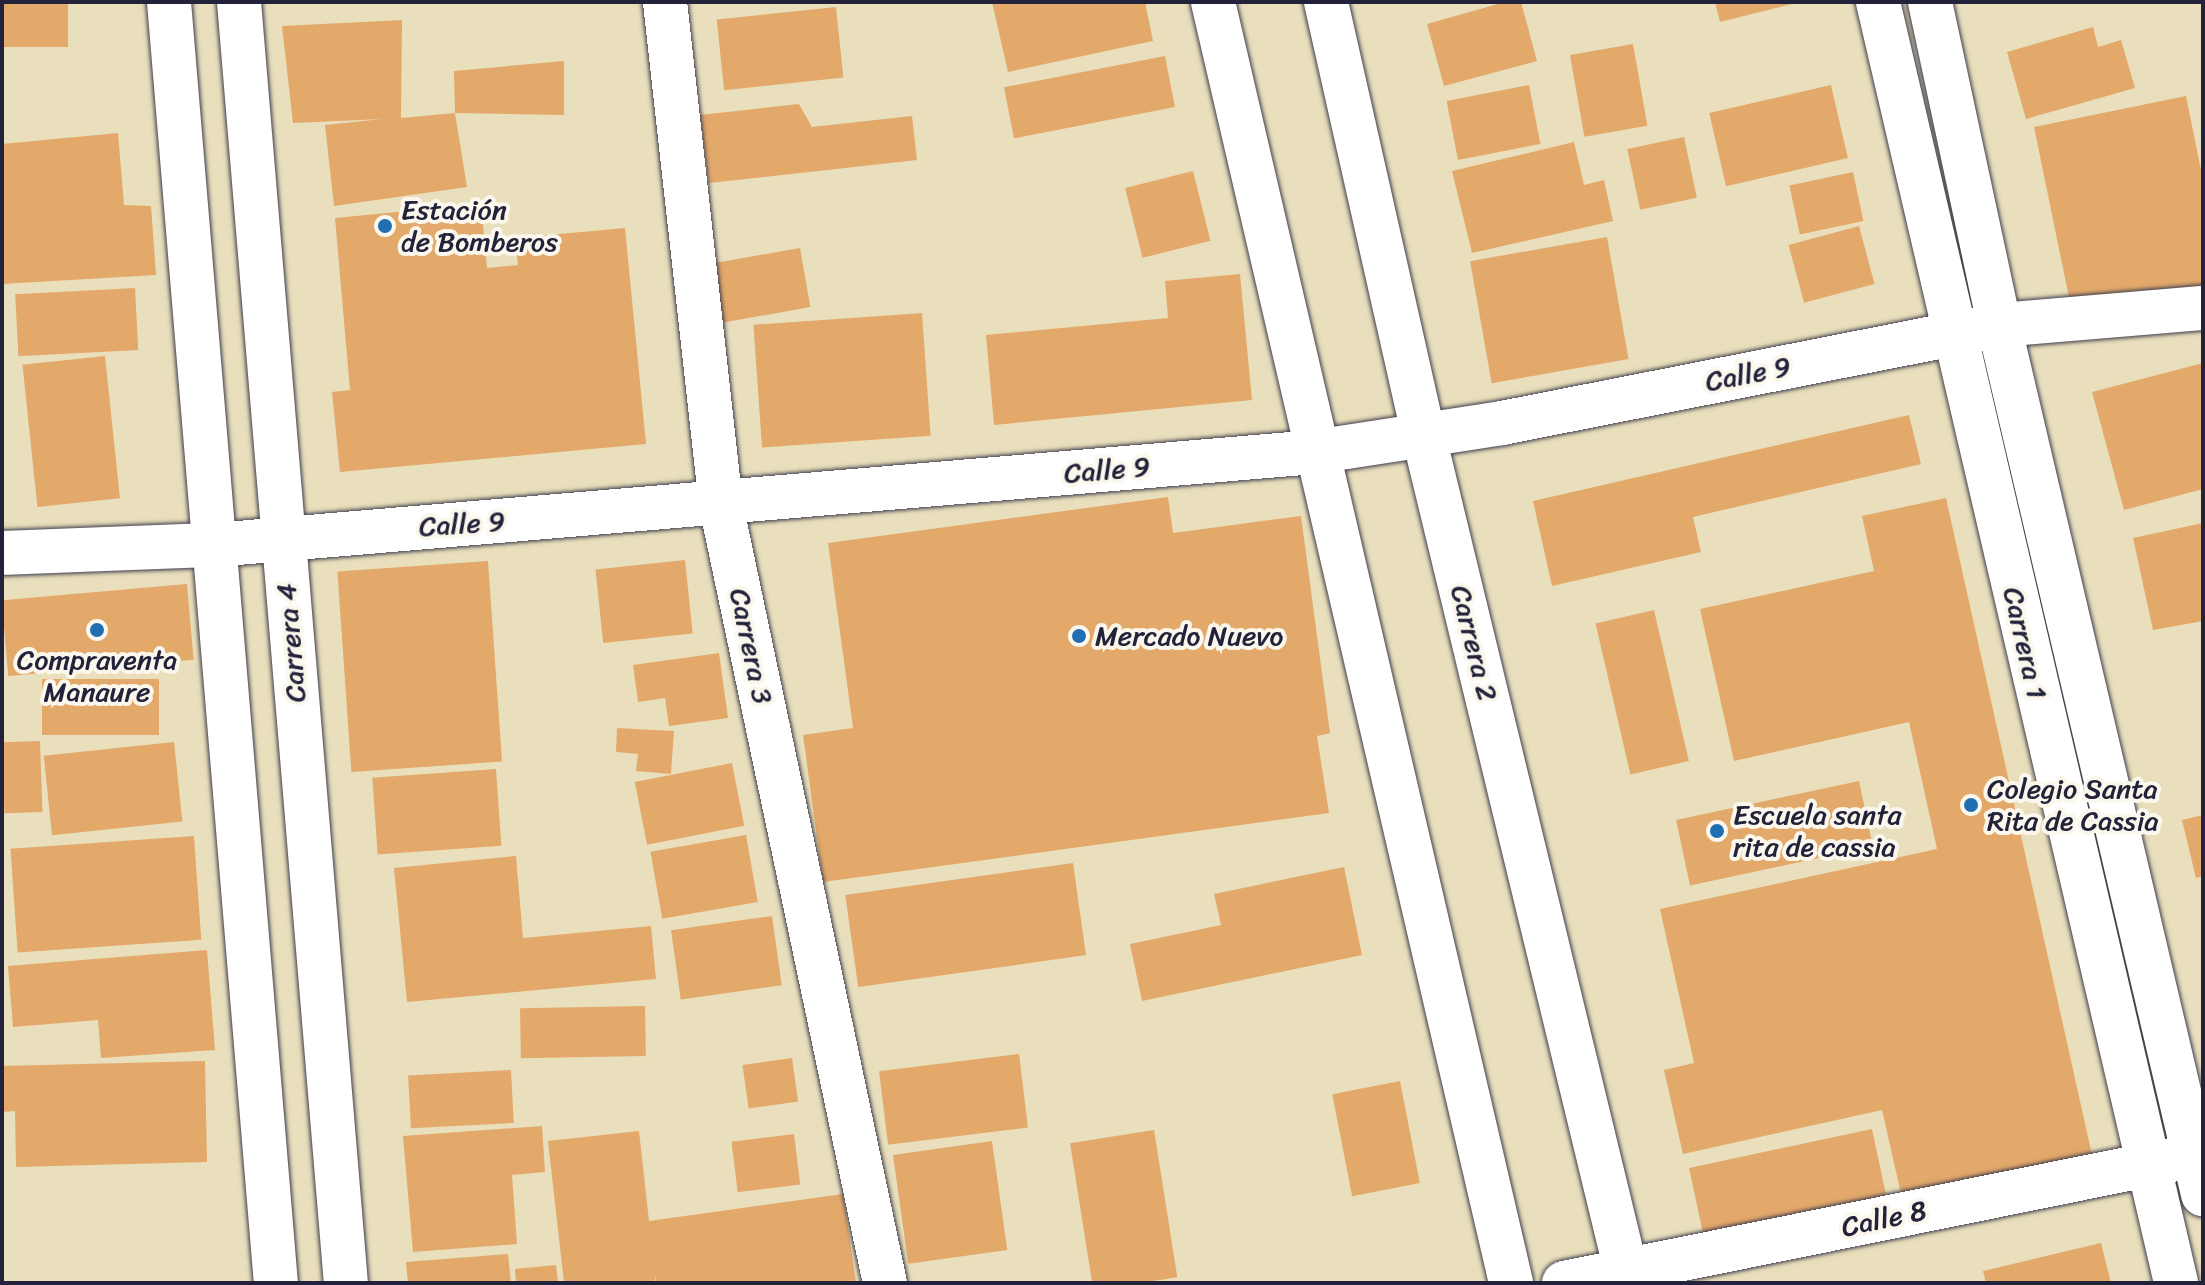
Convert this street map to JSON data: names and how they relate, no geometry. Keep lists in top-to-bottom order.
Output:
{
  "streets": {
    "street": [
      "Calle 9",
      "Carrera 4",
      "Carrera 2",
      "Carrera 1",
      "Carrera 3",
      "Calle 8"
    ]
  },
  "crossings": [
    ["Calle 9", "Carrera 4"],
    ["Calle 9", "Carrera 2"],
    ["Calle 9", "Carrera 1"],
    ["Calle 9", "Carrera 3"],
    ["Carrera 2", "Calle 8"],
    ["Carrera 1", "Calle 8"]
  ],
  "places": [
    "Estación de Bomberos",
    "Compraventa Manaure",
    "Mercado Nuevo",
    "Colegio Santa Rita de Cassia",
    "Escuela santa rita de cassia"
  ]
}
